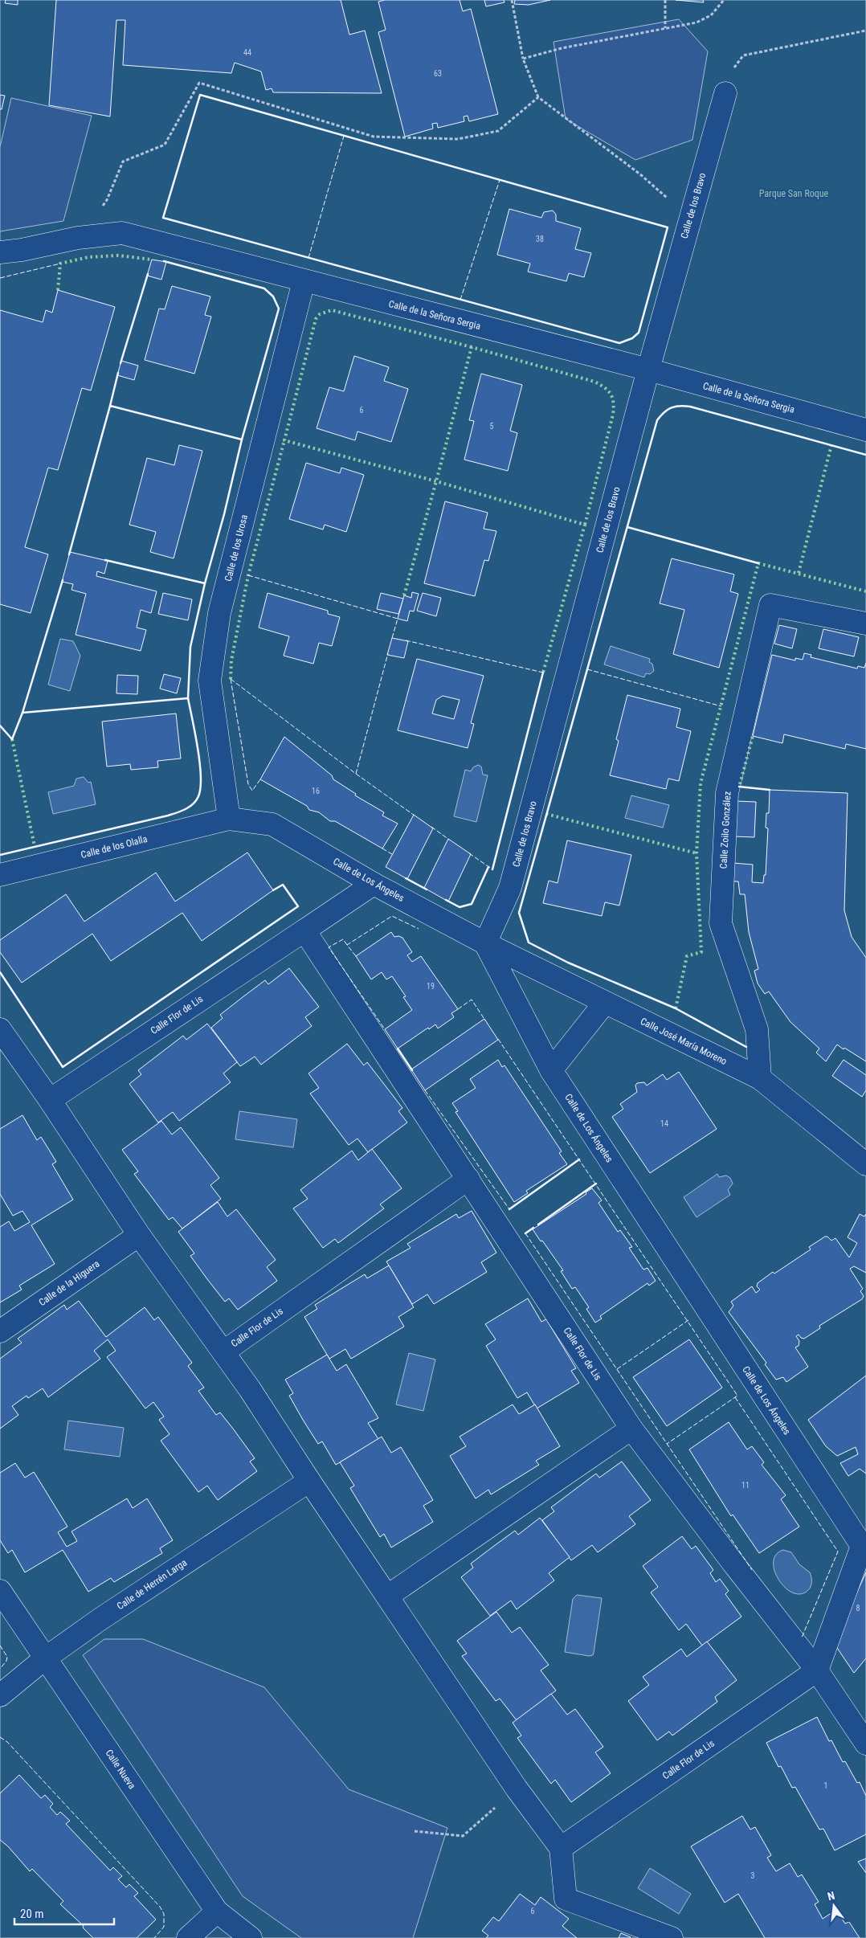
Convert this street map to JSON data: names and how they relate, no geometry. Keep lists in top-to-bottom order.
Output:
{
  "streets": {
    "street": [
      "Calle de los Bravo",
      "Calle de la Señora Sergia",
      "Calle de los Urosa",
      "Calle Zoilo González",
      "Calle de los Olalla",
      "Calle de Los Ángeles",
      "Calle Flor de Lis",
      "Calle José María Moreno",
      "Calle de la Higuera",
      "Calle de Herrén Larga",
      "Calle Nueva"
    ]
  },
  "crossings": [
    ["Calle de los Bravo", "Calle de la Señora Sergia"],
    ["Calle de los Bravo", "Calle de Los Ángeles"],
    ["Calle de los Bravo", "Calle José María Moreno"],
    ["Calle de la Señora Sergia", "Calle de los Urosa"],
    ["Calle de los Urosa", "Calle de los Olalla"],
    ["Calle de los Urosa", "Calle de Los Ángeles"],
    ["Calle Zoilo González", "Calle José María Moreno"],
    ["Calle de los Olalla", "Calle de Los Ángeles"],
    ["Calle de Los Ángeles", "Calle Flor de Lis"],
    ["Calle de Los Ángeles", "Calle José María Moreno"],
    ["Calle Flor de Lis", "Calle de la Higuera"],
    ["Calle Flor de Lis", "Calle de Herrén Larga"],
    ["Calle de Herrén Larga", "Calle Nueva"]
  ],
  "parks": ["Parque San Roque"],
  "house_numbers": [
    "44",
    "63",
    "38",
    "6",
    "5",
    "16",
    "19",
    "14",
    "11",
    "8",
    "1",
    "3",
    "6"
  ],
  "scale_bar": "20 m",
  "north": "top"
}
